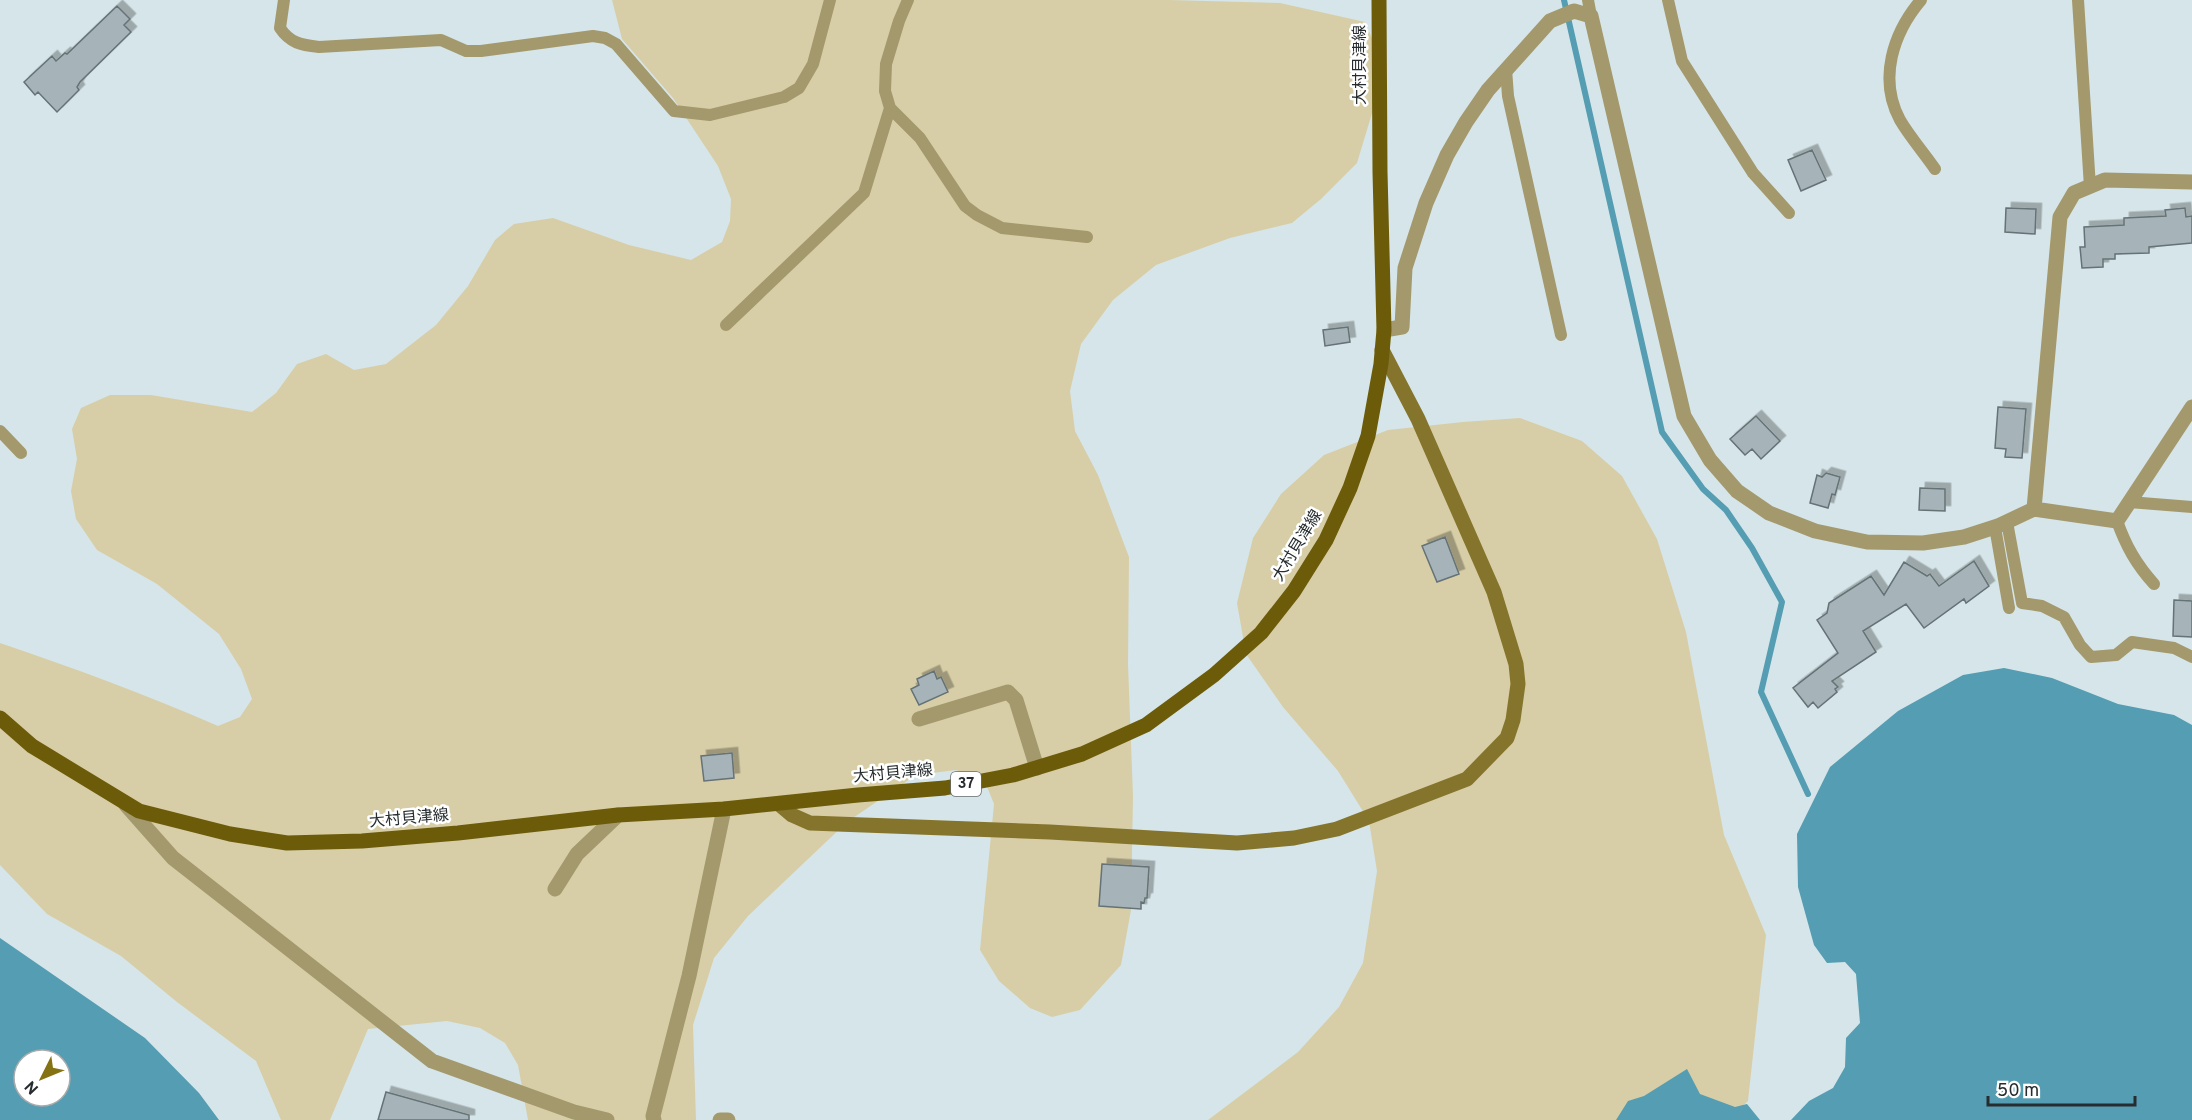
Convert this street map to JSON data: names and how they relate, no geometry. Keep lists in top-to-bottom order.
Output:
{
  "streets": {
    "main road": ["大村貝津線", "37"]
  },
  "scale_bar": "50 m",
  "north": "bottom left"
}
